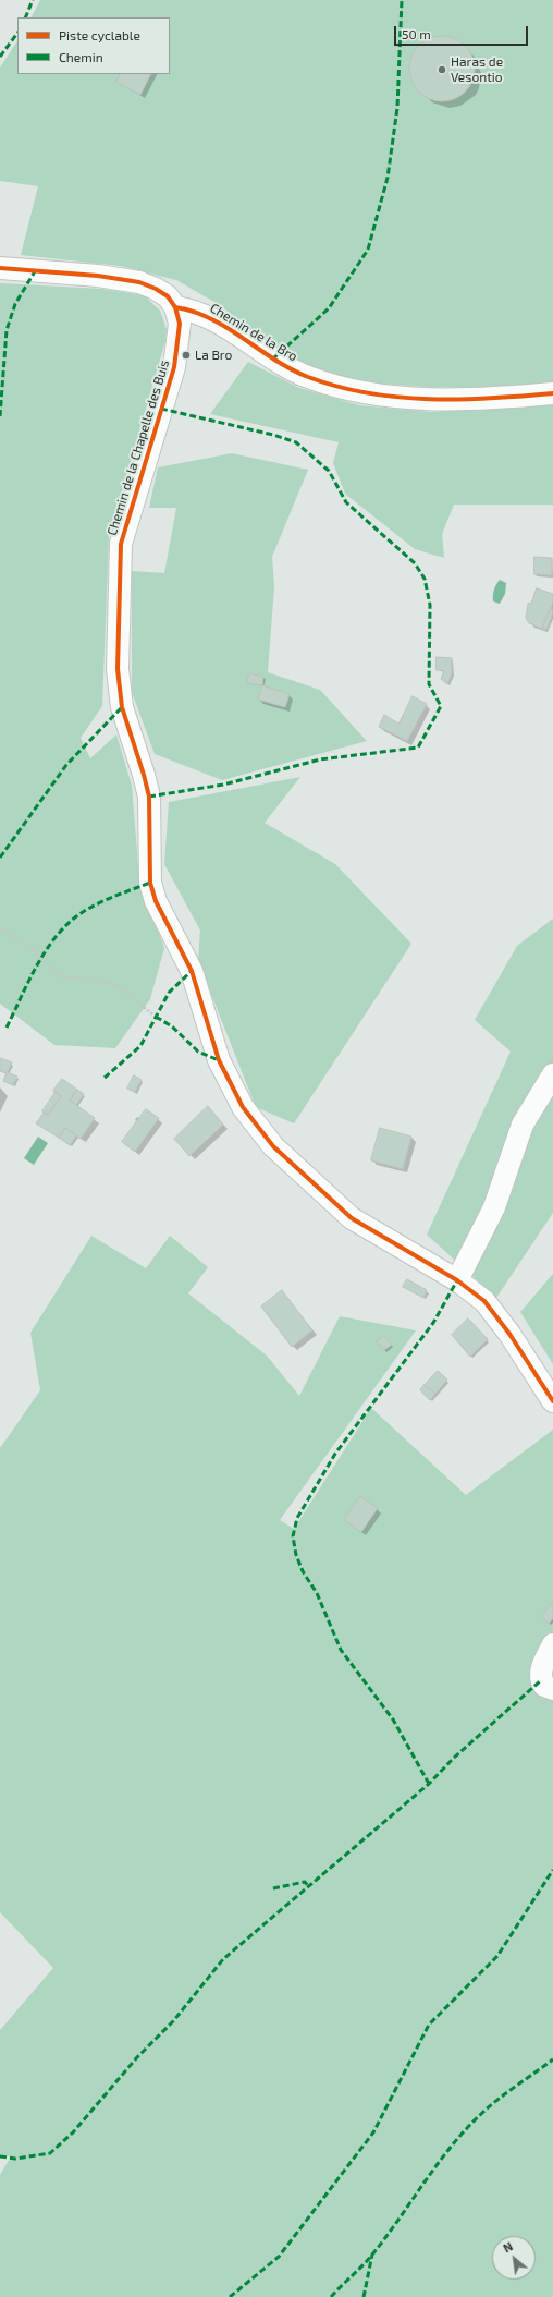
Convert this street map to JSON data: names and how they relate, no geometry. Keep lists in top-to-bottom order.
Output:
{
  "streets": {
    "street": ["Chemin de la Bro", "Chemin de la Chapelle des Buis"]
  },
  "crossings": [
    ["Chemin de la Bro", "Chemin de la Chapelle des Buis"]
  ],
  "places": ["Haras de Vesontio", "La Bro"],
  "legend": ["Piste cyclable", "Chemin"],
  "scale_bar": "50 m",
  "north": "top left"
}
